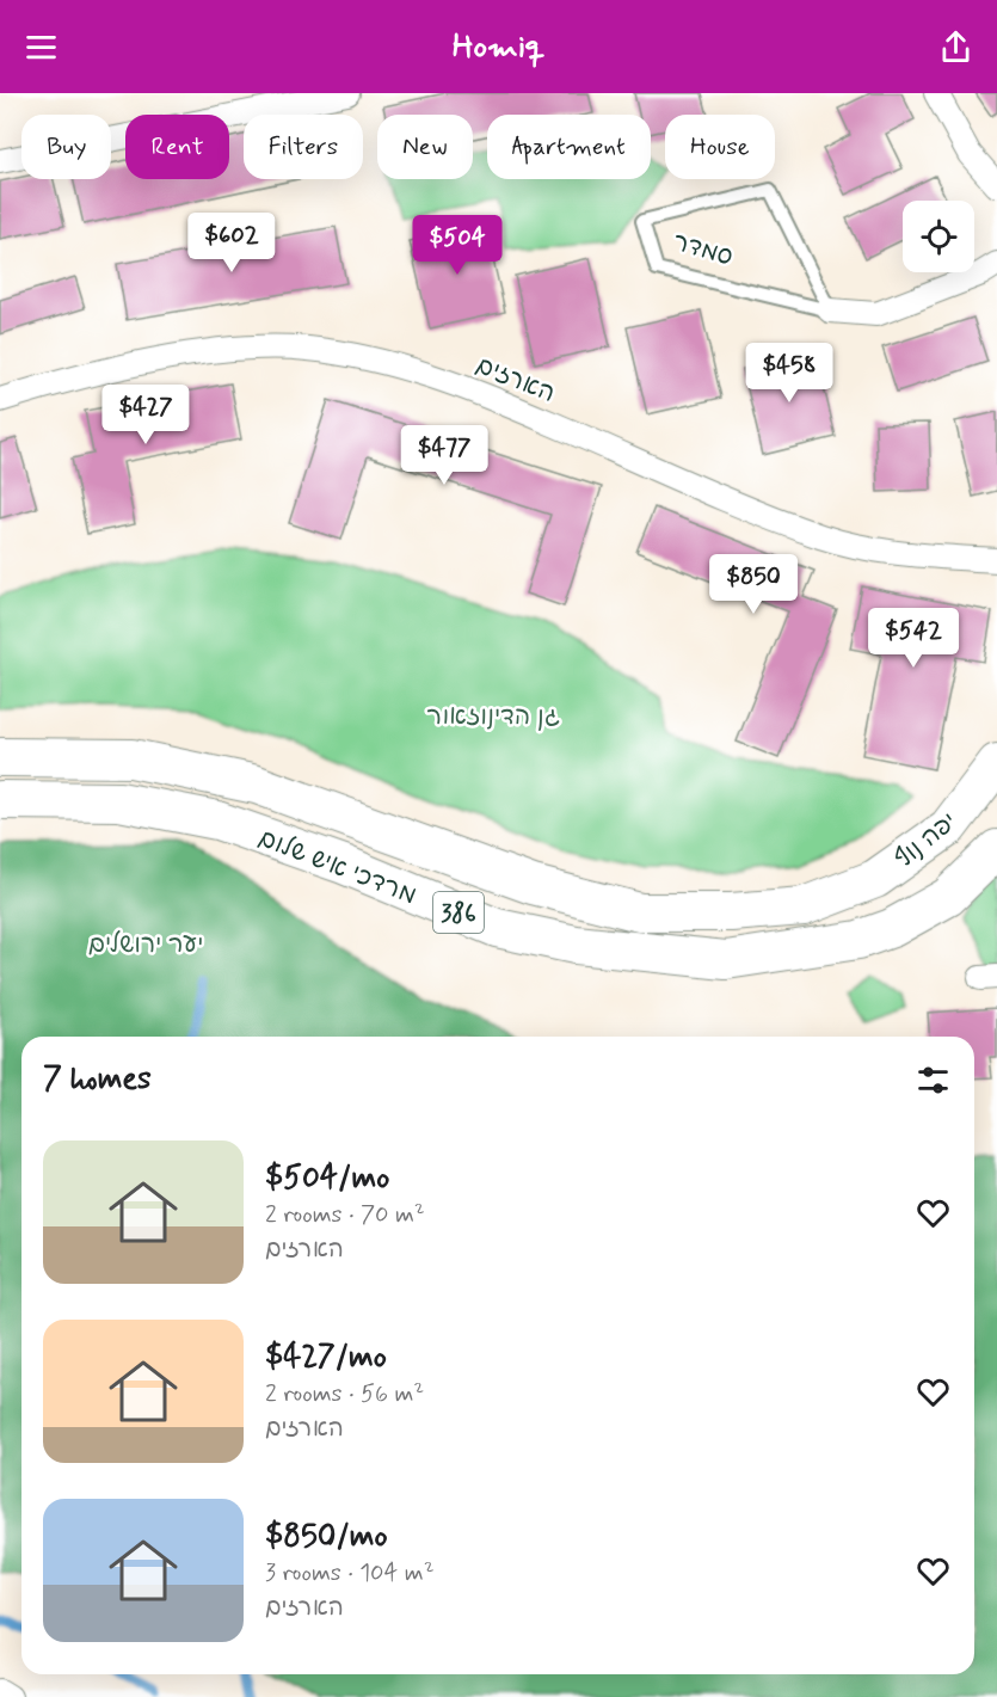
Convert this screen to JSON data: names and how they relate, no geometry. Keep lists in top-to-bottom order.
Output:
{
  "streets": {
    "main road": ["יפה נוף", "מרדכי איש שלום", "386"],
    "street": ["סמדר", "הארזים"]
  },
  "crossings": [
    ["יפה נוף", "מרדכי איש שלום"]
  ],
  "parks": ["גן הדינוזאור", "יער ירושלים"],
  "page": {
    "header": "Homiq",
    "chip": [
      "Buy",
      "Rent",
      "Filters",
      "New",
      "Apartment",
      "House"
    ],
    "price": [
      "$602",
      "$504",
      "$458",
      "$427",
      "$477",
      "$850",
      "$542"
    ],
    "heading": "7 homes",
    "list": [
      {
        "name": "$504/mo",
        "note": "2 rooms · 70 m² · הארזים"
      },
      {
        "name": "$427/mo",
        "note": "2 rooms · 56 m² · הארזים"
      },
      {
        "name": "$850/mo",
        "note": "3 rooms · 104 m² · הארזים"
      }
    ]
  }
}
